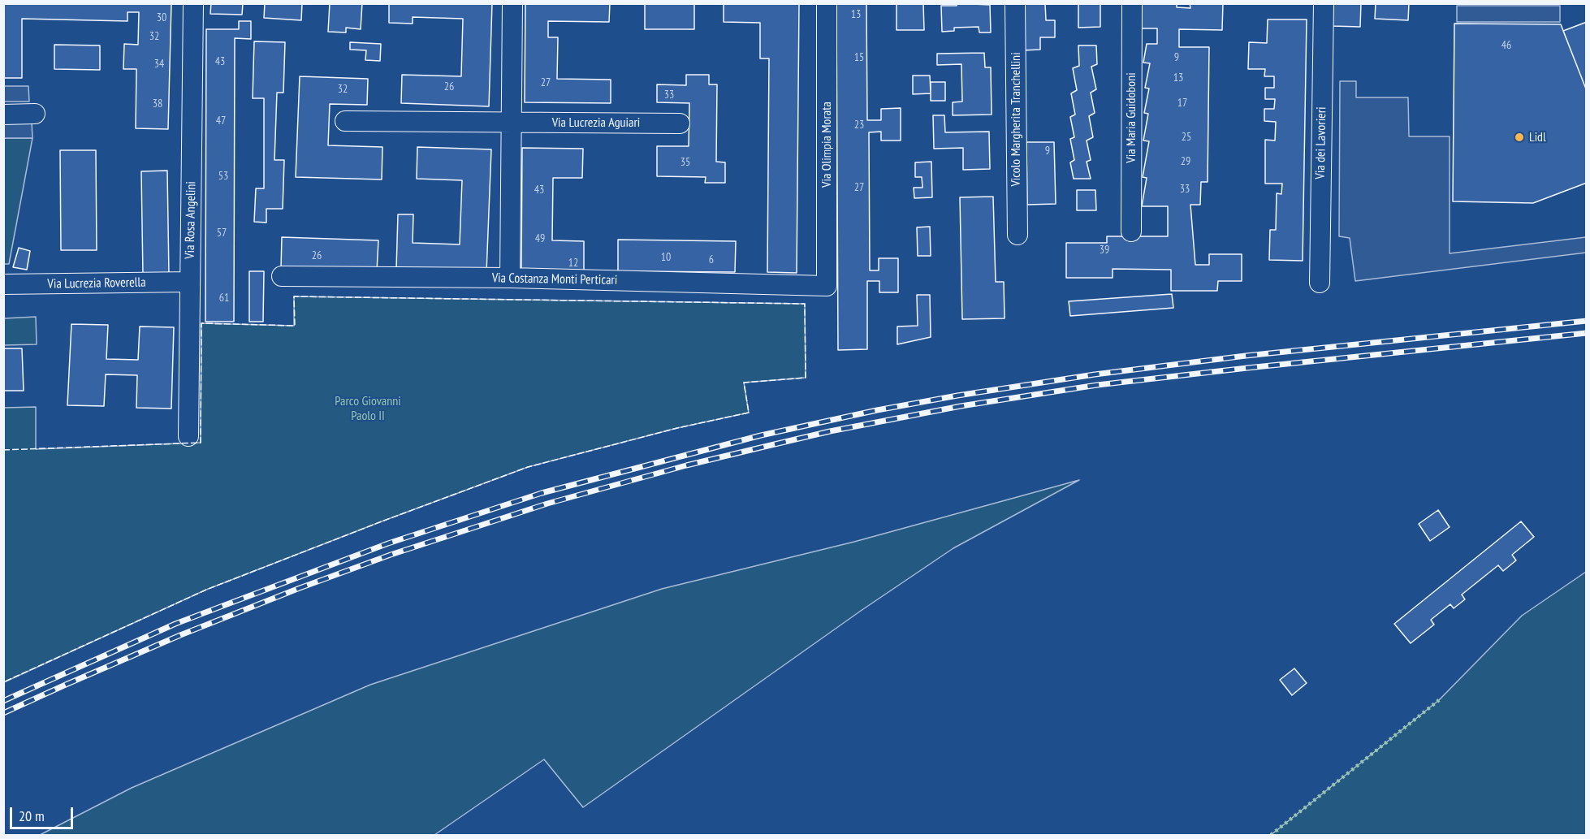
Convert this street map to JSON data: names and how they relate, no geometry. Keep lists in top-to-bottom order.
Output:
{
  "streets": {
    "street": [
      "Via Maria Guidoboni",
      "Vicolo Margherita Tranchellini",
      "Via Lucrezia Aguiari",
      "Via dei Lavorieri",
      "Via Olimpia Morata",
      "Via Rosa Angelini",
      "Via Costanza Monti Perticari",
      "Via Lucrezia Roverella"
    ]
  },
  "crossings": [
    ["Via Olimpia Morata", "Via Costanza Monti Perticari"],
    ["Via Rosa Angelini", "Via Lucrezia Roverella"]
  ],
  "parks": ["Parco Giovanni Paolo II"],
  "places": ["Lidl"],
  "house_numbers": [
    "13",
    "30",
    "32",
    "46",
    "15",
    "9",
    "43",
    "34",
    "13",
    "27",
    "26",
    "32",
    "33",
    "17",
    "38",
    "47",
    "23",
    "25",
    "9",
    "29",
    "35",
    "53",
    "27",
    "33",
    "43",
    "57",
    "49",
    "39",
    "26",
    "10",
    "6",
    "12",
    "61"
  ],
  "scale_bar": "20 m"
}
